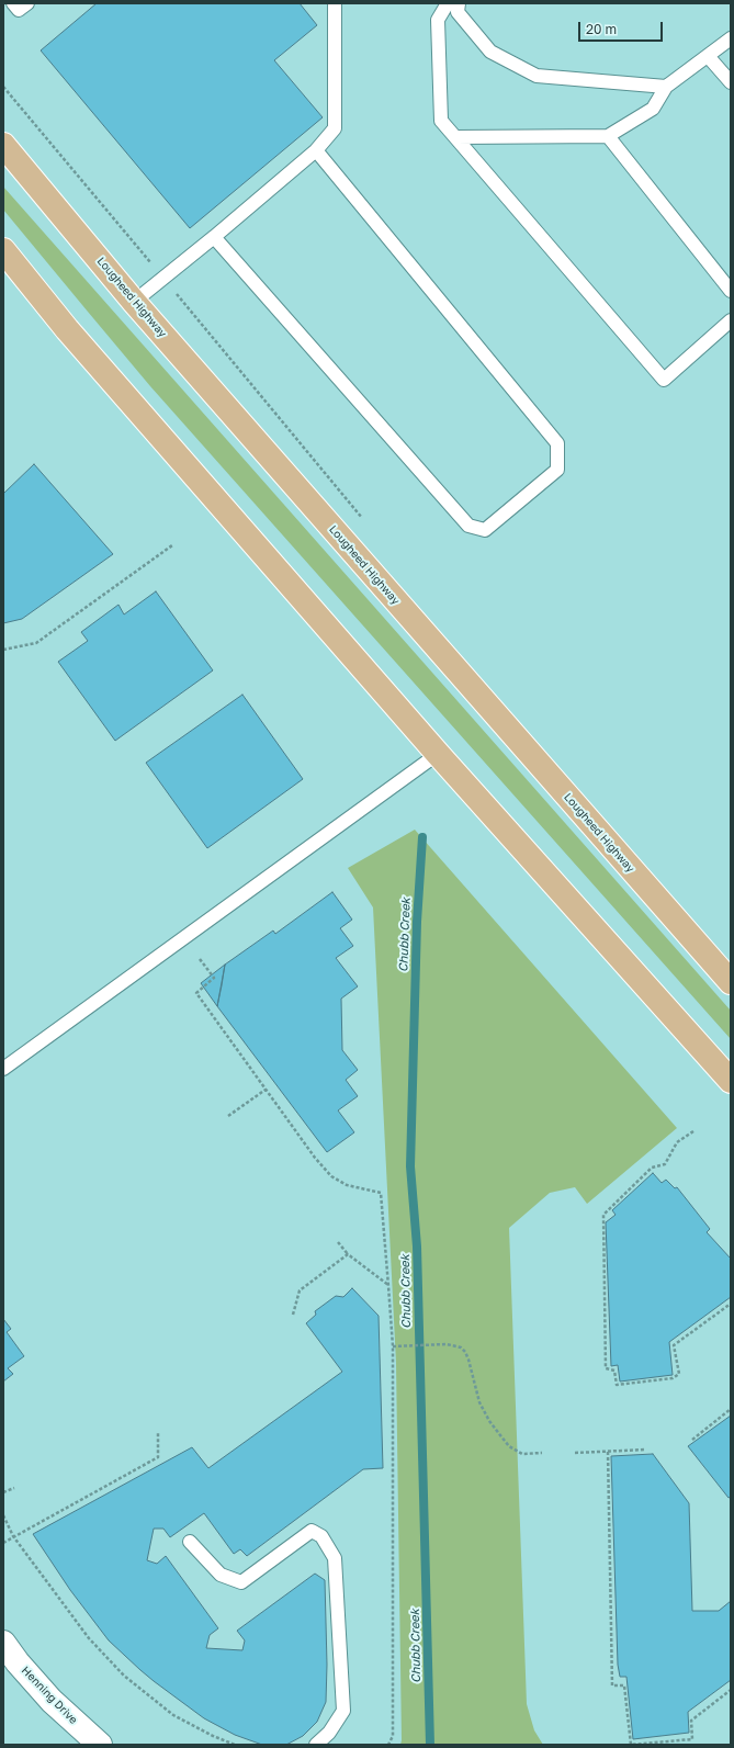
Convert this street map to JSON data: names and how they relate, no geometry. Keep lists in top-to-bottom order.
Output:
{
  "streets": {
    "main road": ["Lougheed Highway"],
    "street": ["Henning Drive"]
  },
  "water": ["Chubb Creek"],
  "scale_bar": "20 m"
}
